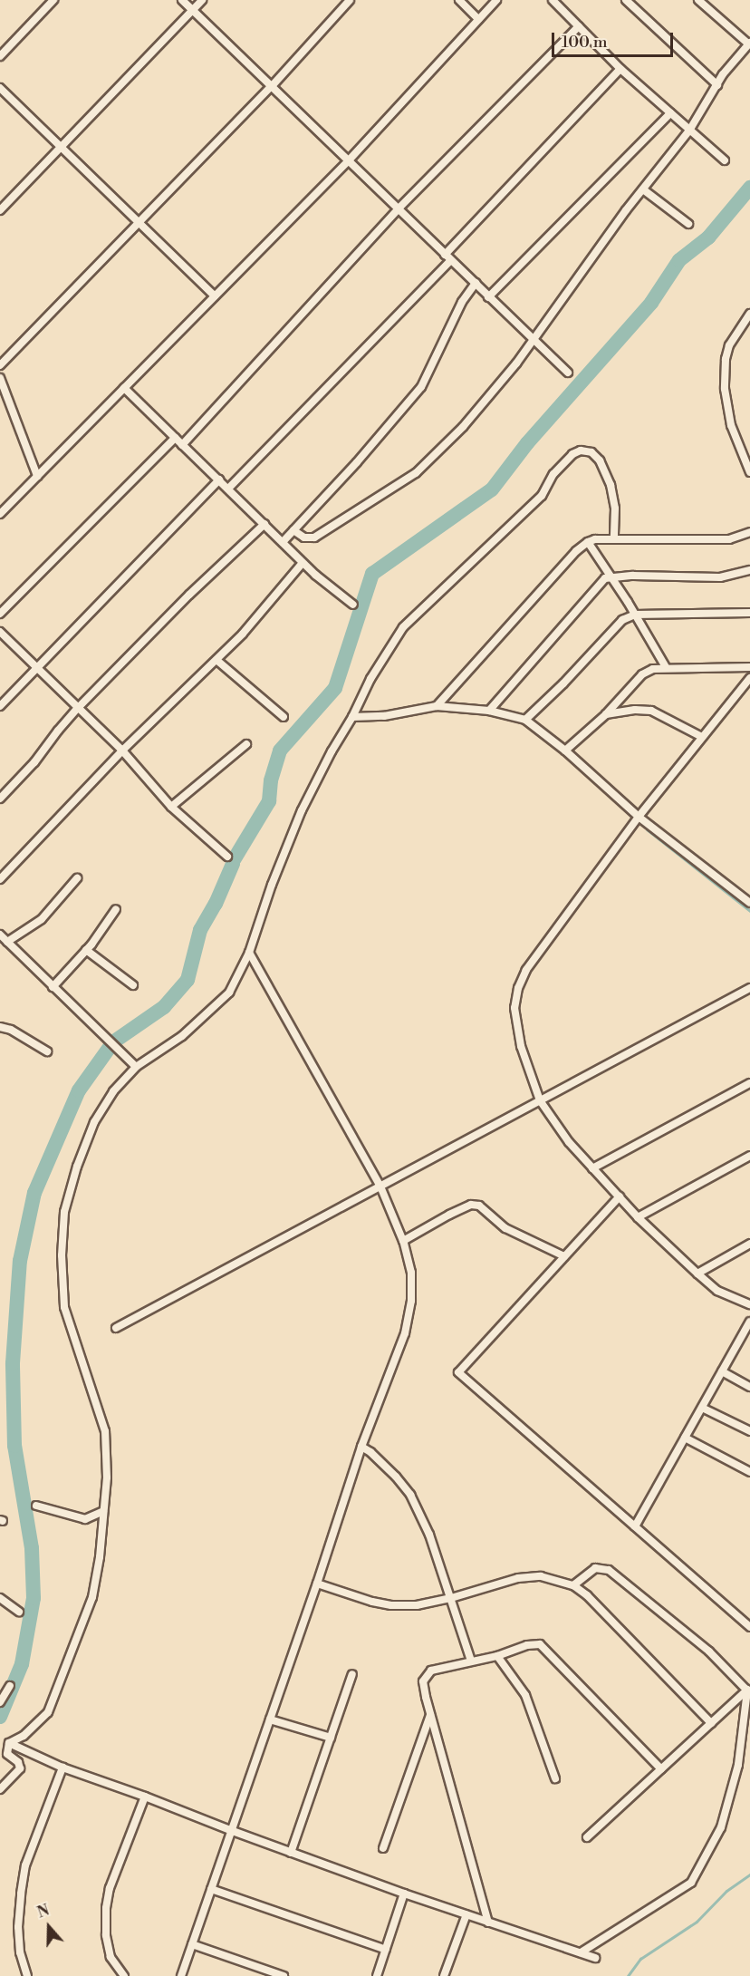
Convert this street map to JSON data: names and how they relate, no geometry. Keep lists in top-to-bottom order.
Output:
{
  "scale_bar": "100 m",
  "north": "top"
}
